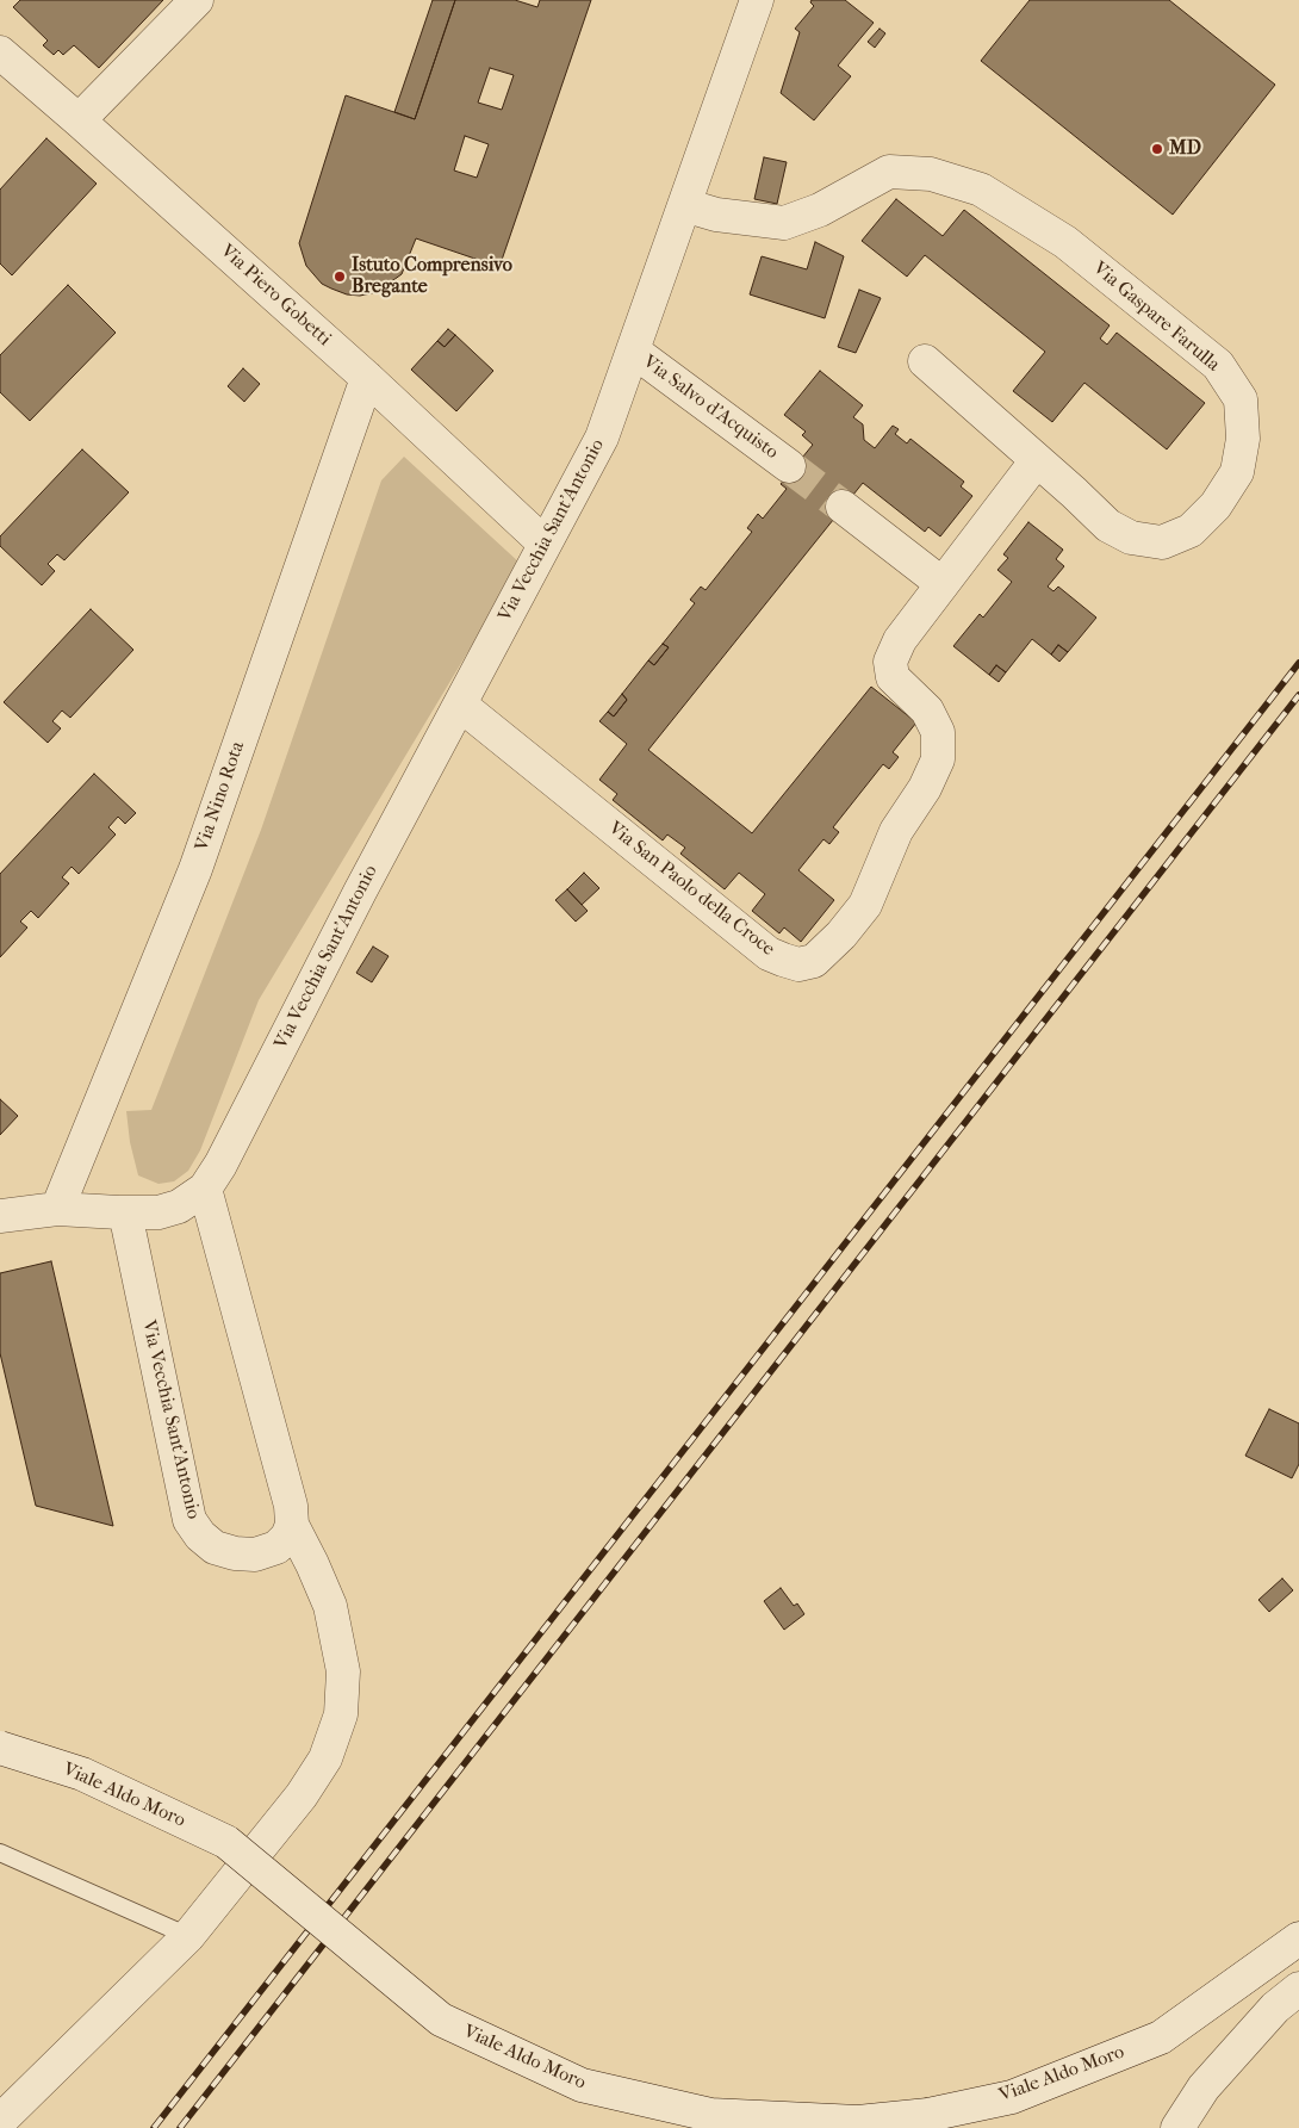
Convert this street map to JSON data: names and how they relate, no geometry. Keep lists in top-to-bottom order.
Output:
{
  "streets": {
    "street": [
      "Via Piero Gobetti",
      "Via Gaspare Farulla",
      "Via Salvo d'Acquisto",
      "Via Vecchia Sant'Antonio",
      "Via Nino Rota",
      "Via San Paolo della Croce",
      "Viale Aldo Moro"
    ]
  },
  "crossings": [
    ["Via Piero Gobetti", "Via Vecchia Sant'Antonio"],
    ["Via Piero Gobetti", "Via Nino Rota"],
    ["Via Gaspare Farulla", "Via Vecchia Sant'Antonio"],
    ["Via Salvo d'Acquisto", "Via Vecchia Sant'Antonio"],
    ["Via Vecchia Sant'Antonio", "Via San Paolo della Croce"]
  ],
  "places": ["MD", "Istuto Comprensivo Bregante"]
}
